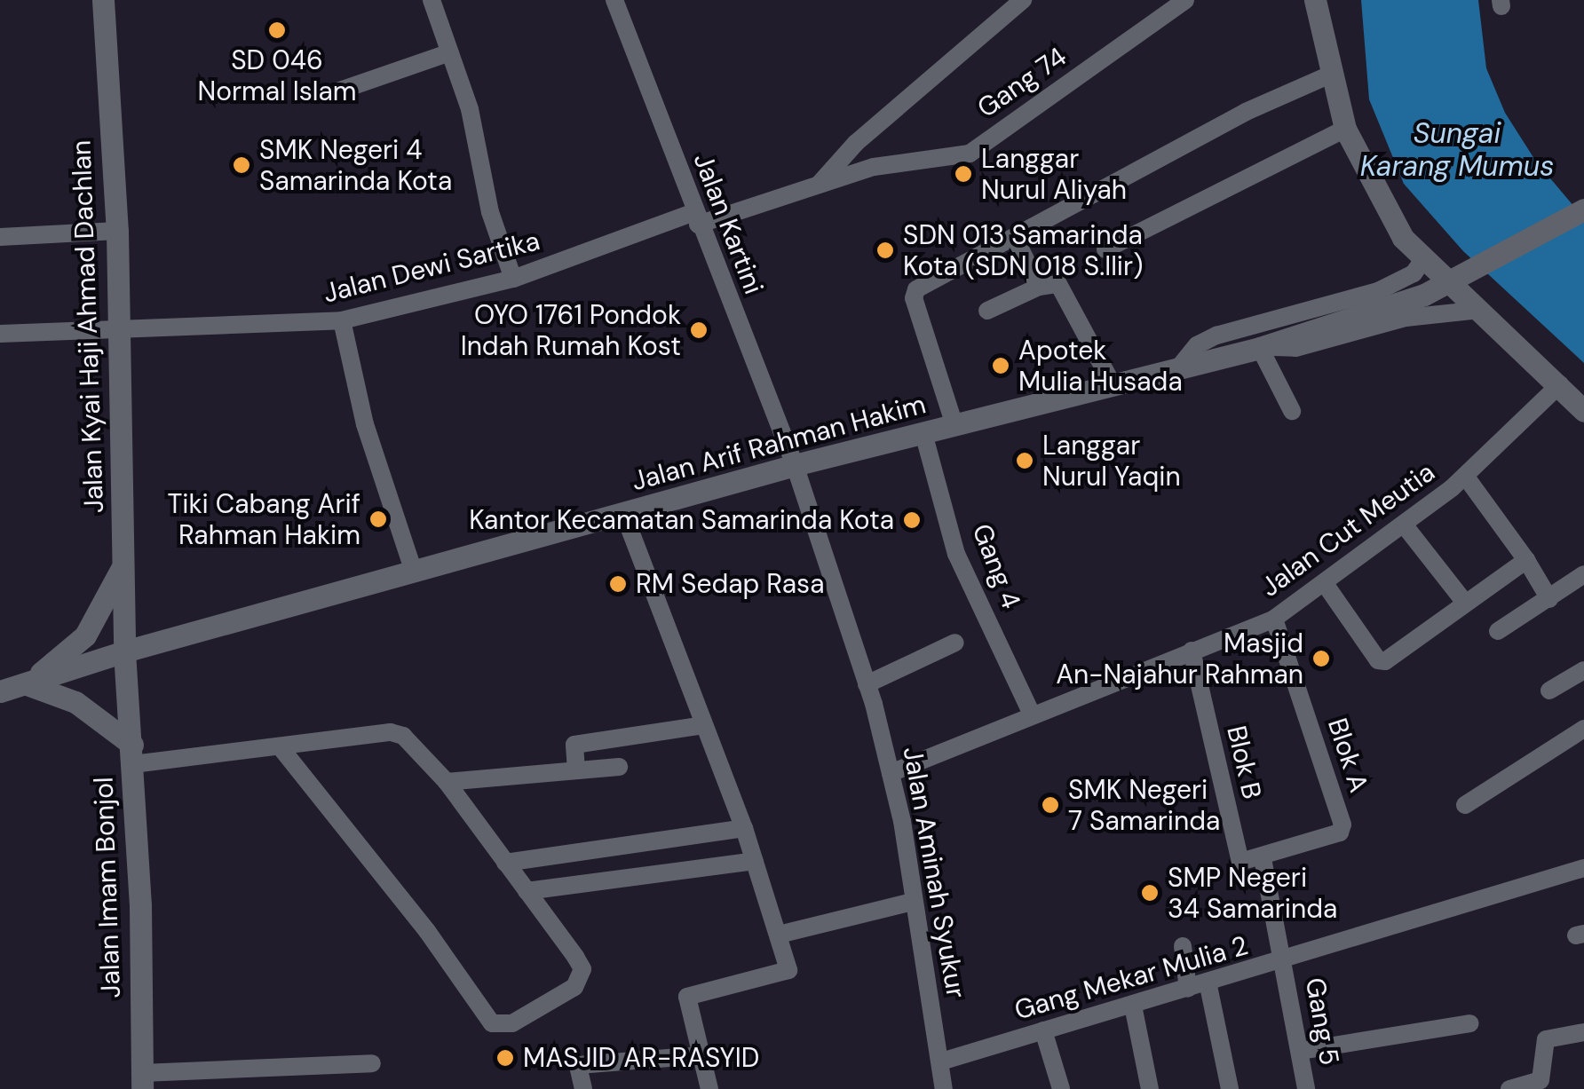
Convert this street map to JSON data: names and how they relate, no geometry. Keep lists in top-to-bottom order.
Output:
{
  "streets": {
    "street": [
      "Gang 74",
      "Jalan Kartini",
      "Jalan Dewi Sartika",
      "Jalan Kyai Haji Ahmad Dachlan",
      "Jalan Arif Rahman Hakim",
      "Jalan Cut Meutia",
      "Gang 4",
      "Blok A",
      "Blok B",
      "Jalan Aminah Syukur",
      "Jalan Imam Bonjol",
      "Gang Mekar Mulia 2",
      "Gang 5"
    ]
  },
  "crossings": [
    ["Gang 74", "Jalan Dewi Sartika"],
    ["Jalan Kartini", "Jalan Dewi Sartika"],
    ["Jalan Kartini", "Jalan Arif Rahman Hakim"],
    ["Jalan Kartini", "Jalan Aminah Syukur"],
    ["Jalan Dewi Sartika", "Jalan Kyai Haji Ahmad Dachlan"],
    ["Jalan Kyai Haji Ahmad Dachlan", "Jalan Arif Rahman Hakim"],
    ["Jalan Kyai Haji Ahmad Dachlan", "Jalan Imam Bonjol"],
    ["Jalan Arif Rahman Hakim", "Gang 4"],
    ["Jalan Arif Rahman Hakim", "Jalan Aminah Syukur"],
    ["Jalan Arif Rahman Hakim", "Jalan Imam Bonjol"],
    ["Jalan Cut Meutia", "Gang 4"],
    ["Jalan Cut Meutia", "Blok A"],
    ["Jalan Cut Meutia", "Blok B"],
    ["Jalan Cut Meutia", "Jalan Aminah Syukur"],
    ["Blok A", "Blok B"],
    ["Jalan Aminah Syukur", "Gang Mekar Mulia 2"],
    ["Gang Mekar Mulia 2", "Gang 5"]
  ],
  "water": ["Sungai Karang Mumus"],
  "places": [
    "SD 046 Normal Islam",
    "SMK Negeri 4 Samarinda Kota",
    "Langgar Nurul Aliyah",
    "SDN 013 Samarinda Kota (SDN 018 S.Ilir)",
    "OYO 1761 Pondok Indah Rumah Kost",
    "Apotek Mulia Husada",
    "Langgar Nurul Yaqin",
    "Tiki Cabang Arif Rahman Hakim",
    "Kantor Kecamatan Samarinda Kota",
    "RM Sedap Rasa",
    "Masjid An-Najahur Rahman",
    "SMK Negeri 7 Samarinda",
    "SMP Negeri 34 Samarinda",
    "MASJID AR-RASYID"
  ]
}
